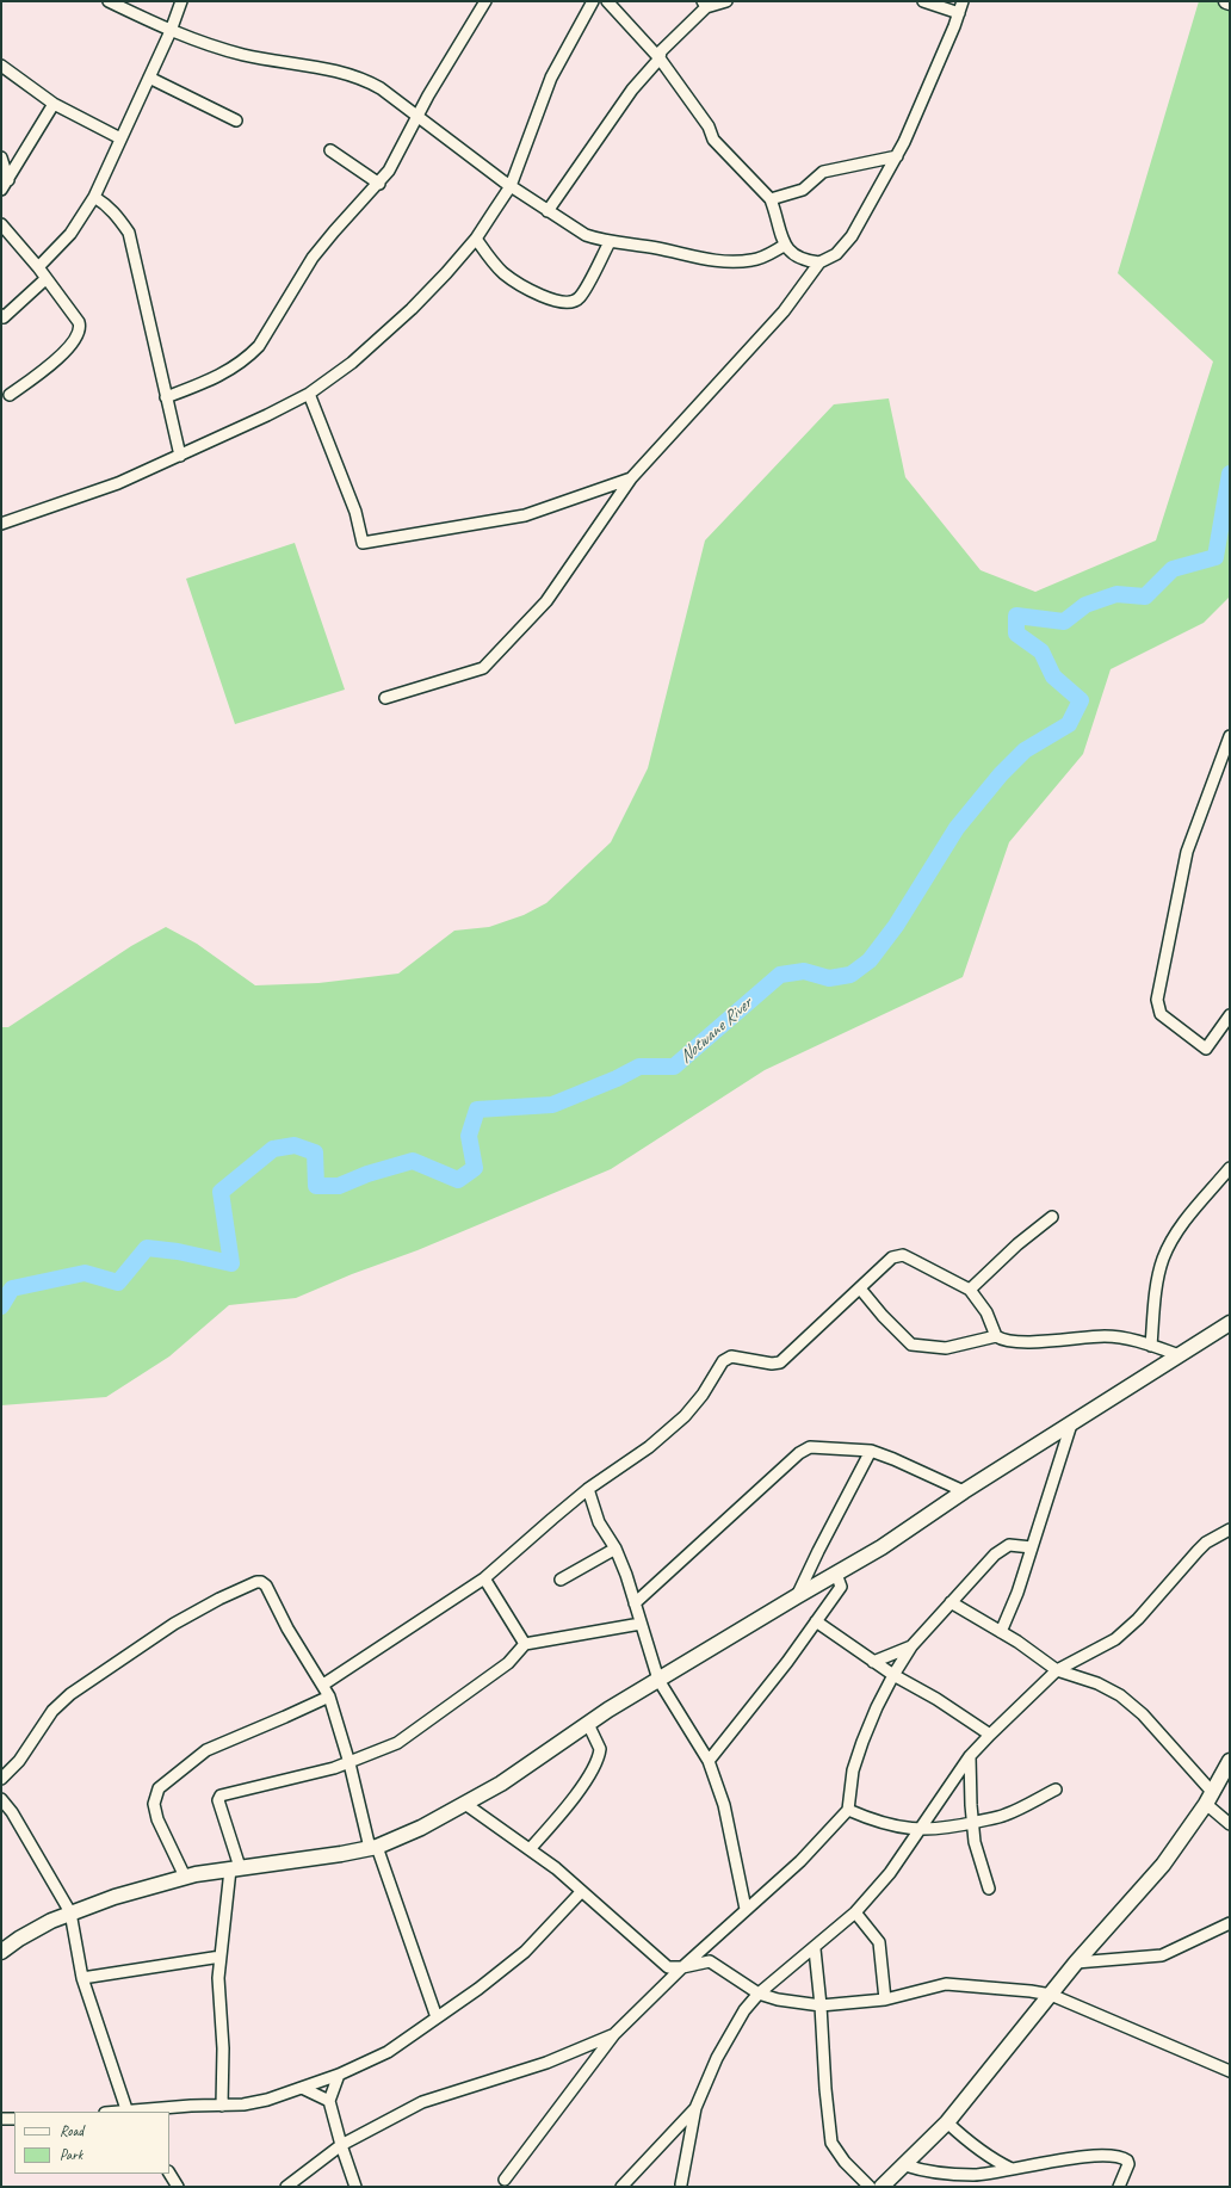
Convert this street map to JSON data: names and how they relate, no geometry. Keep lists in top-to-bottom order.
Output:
{
  "water": ["Notwane River"],
  "legend": ["Road", "Park"]
}
